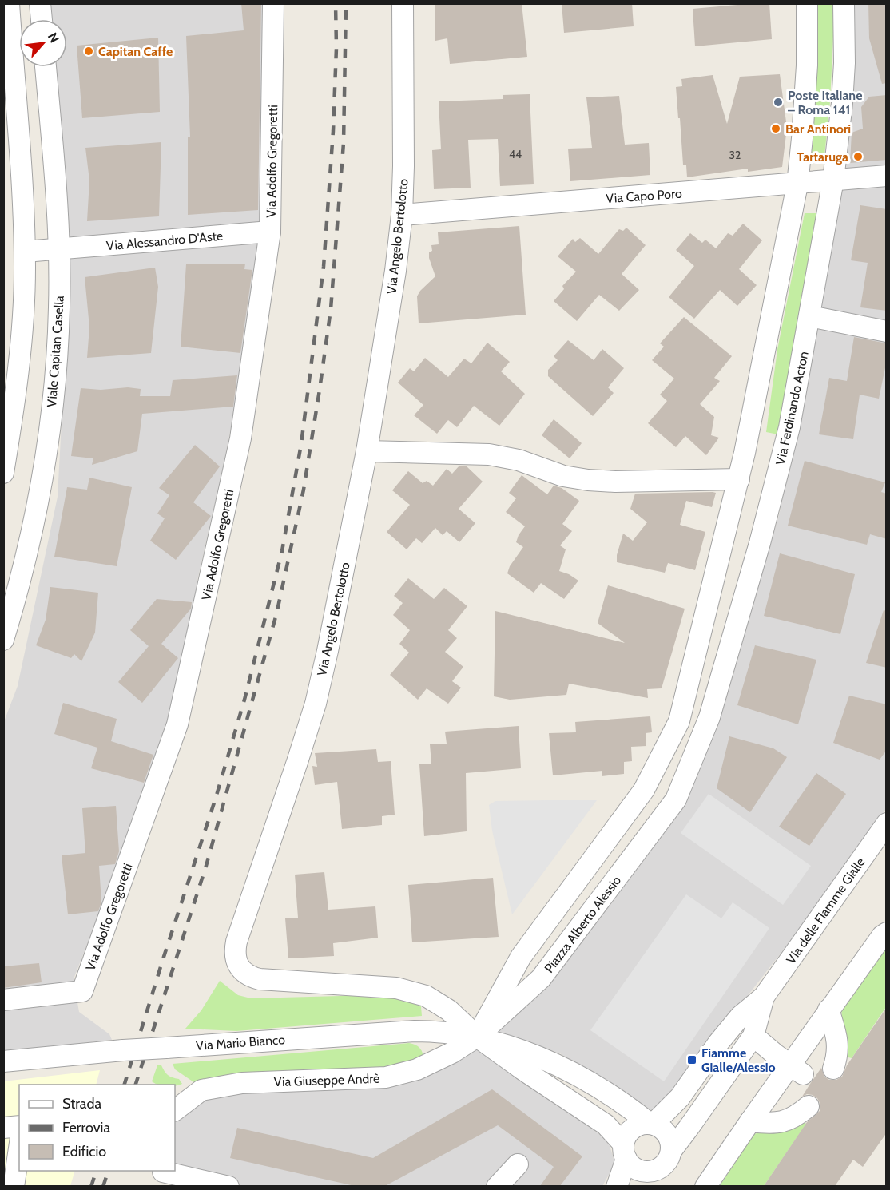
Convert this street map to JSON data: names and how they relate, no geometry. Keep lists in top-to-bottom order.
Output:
{
  "streets": {
    "street": [
      "Via Adolfo Gregoretti",
      "Via Capo Poro",
      "Via Angelo Bertolotto",
      "Via Alessandro D'Aste",
      "Viale Capitan Casella",
      "Via Ferdinando Acton",
      "Via delle Fiamme Gialle",
      "Piazza Alberto Alessio",
      "Via Mario Bianco",
      "Via Giuseppe Andrè"
    ]
  },
  "crossings": [
    ["Via Adolfo Gregoretti", "Via Alessandro D'Aste"],
    ["Via Capo Poro", "Via Angelo Bertolotto"],
    ["Via Capo Poro", "Via Ferdinando Acton"],
    ["Via Angelo Bertolotto", "Piazza Alberto Alessio"],
    ["Via Angelo Bertolotto", "Via Mario Bianco"],
    ["Via Angelo Bertolotto", "Via Giuseppe Andrè"],
    ["Via Alessandro D'Aste", "Viale Capitan Casella"],
    ["Via Ferdinando Acton", "Piazza Alberto Alessio"],
    ["Piazza Alberto Alessio", "Via Mario Bianco"],
    ["Piazza Alberto Alessio", "Via Giuseppe Andrè"],
    ["Via Mario Bianco", "Via Giuseppe Andrè"]
  ],
  "places": {
    "other": [
      "Capitan Caffe",
      "Poste Italiane – Roma 141",
      "Bar Antinori",
      "Tartaruga"
    ],
    "transit": ["Fiamme Gialle/Alessio"]
  },
  "house_numbers": ["44", "32"],
  "legend": ["Strada", "Ferrovia", "Edificio"],
  "north": "top right"
}
